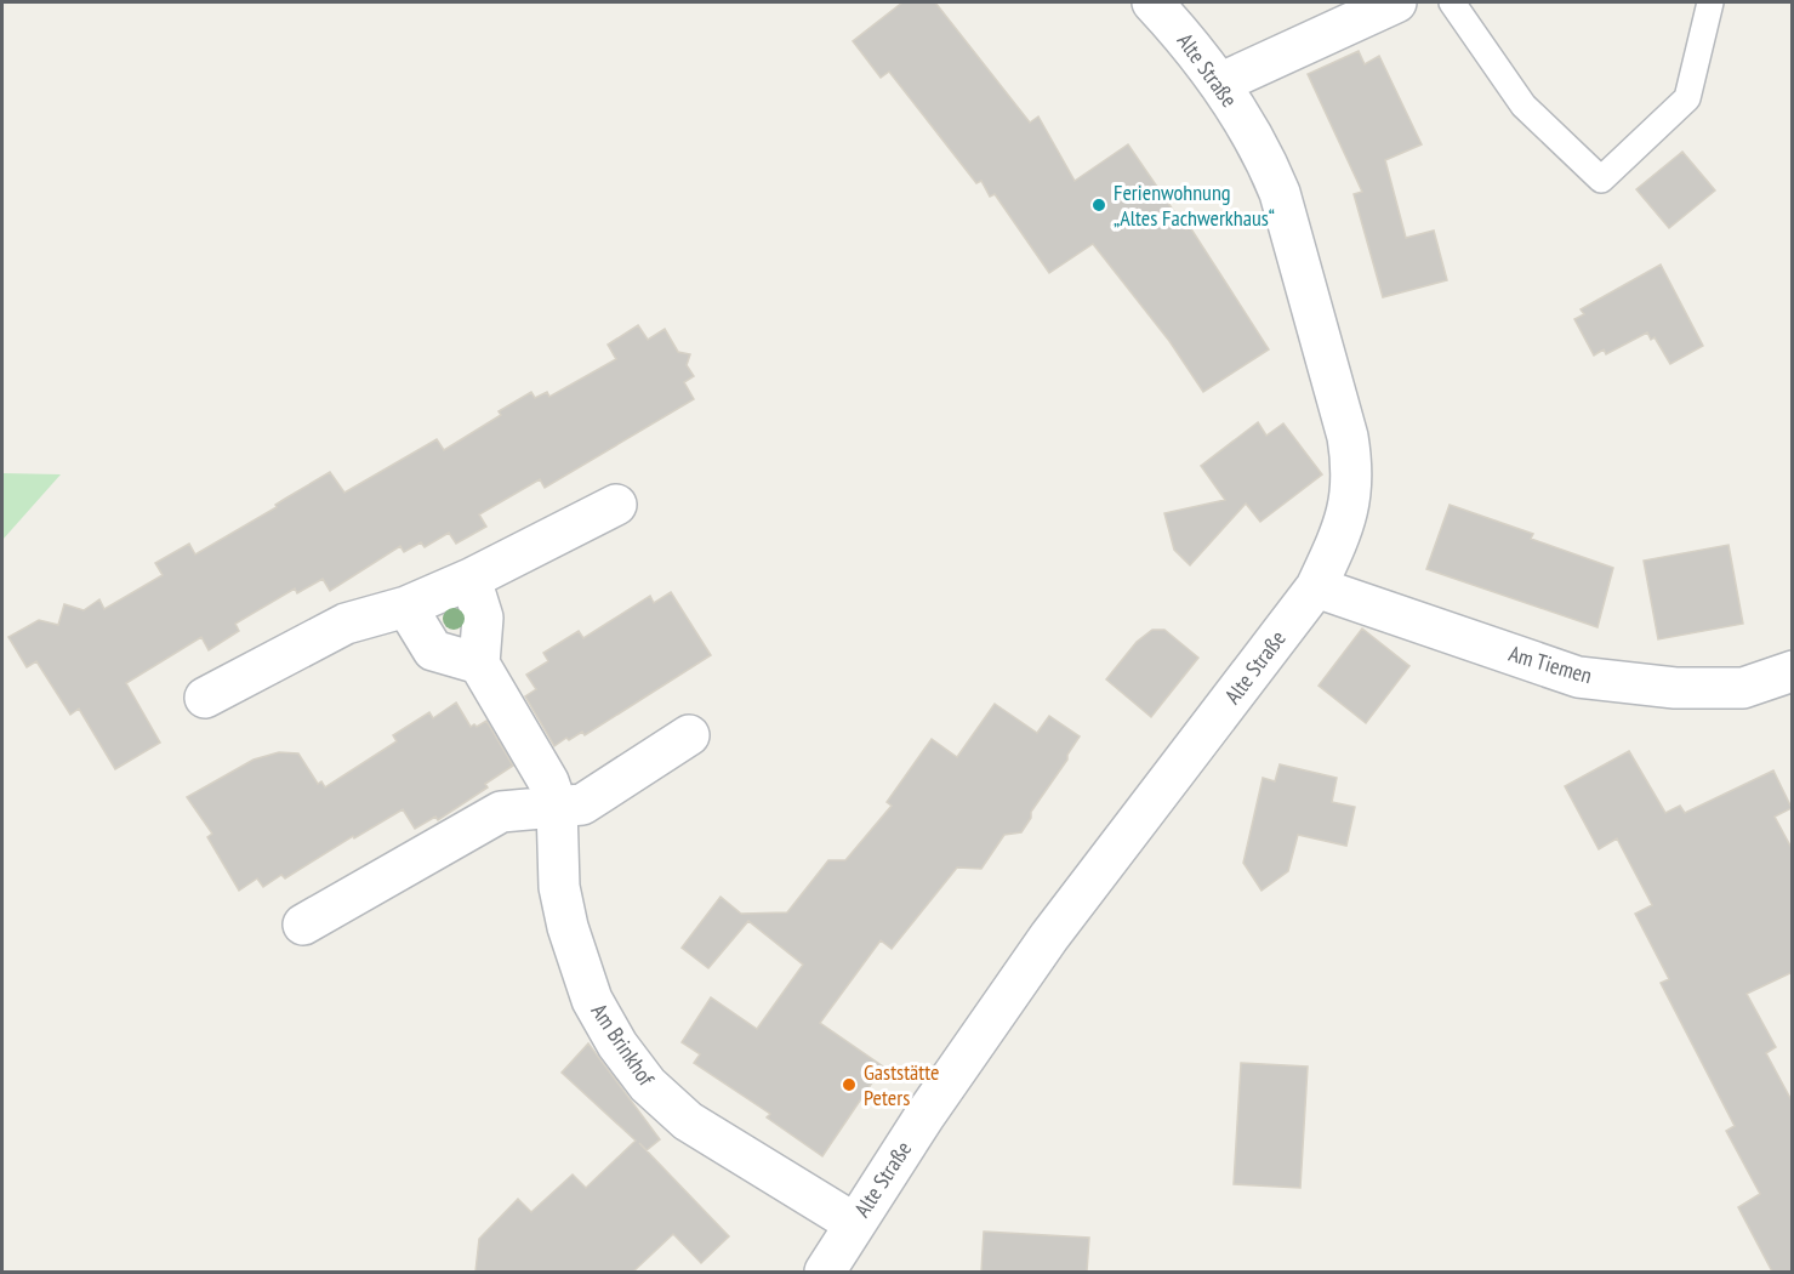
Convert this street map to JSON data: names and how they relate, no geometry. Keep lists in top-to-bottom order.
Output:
{
  "streets": {
    "street": ["Alte Straße", "Am Tiemen", "Am Brinkhof"]
  },
  "crossings": [
    ["Alte Straße", "Am Tiemen"],
    ["Alte Straße", "Am Brinkhof"]
  ],
  "places": ["Ferienwohnung „Altes Fachwerkhaus“", "Gaststätte Peters"]
}
